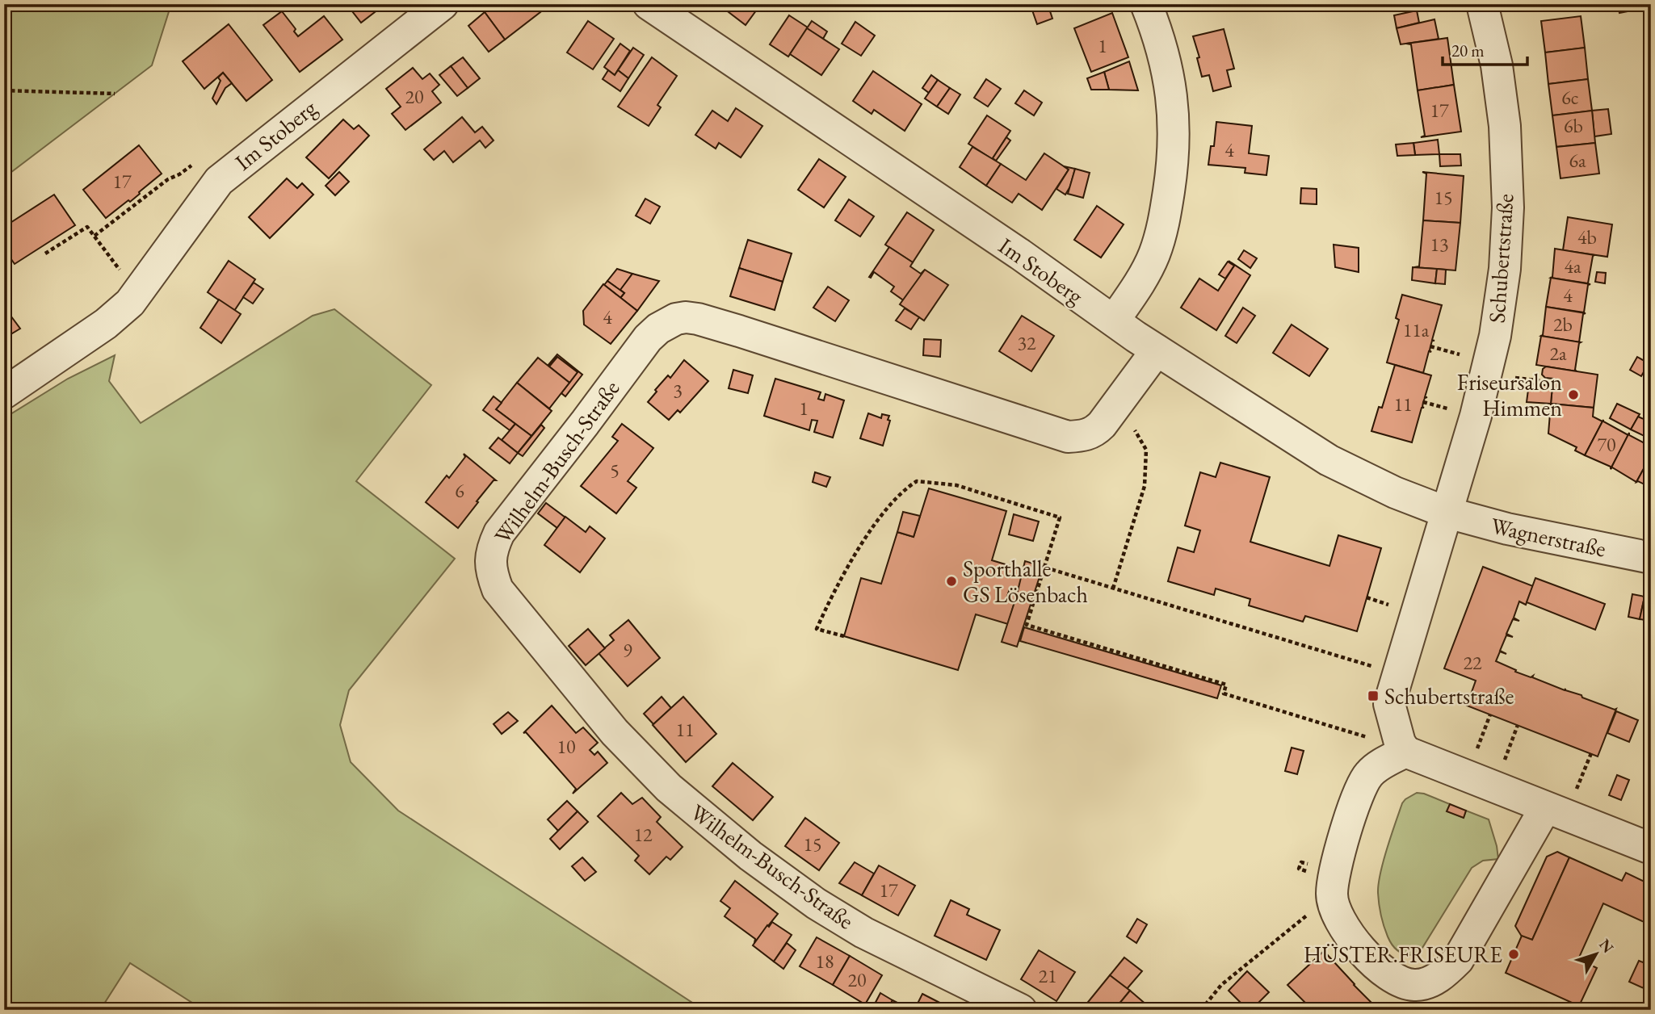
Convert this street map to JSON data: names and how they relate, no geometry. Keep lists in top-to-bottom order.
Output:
{
  "streets": {
    "street": [
      "Im Stoberg",
      "Schubertstraße",
      "Wilhelm-Busch-Straße",
      "Wagnerstraße"
    ]
  },
  "crossings": [
    ["Im Stoberg", "Schubertstraße"],
    ["Im Stoberg", "Wilhelm-Busch-Straße"],
    ["Im Stoberg", "Wagnerstraße"],
    ["Schubertstraße", "Wagnerstraße"]
  ],
  "places": {
    "other": ["Friseursalon Himmen", "Sporthalle GS Lösenbach", "HÜSTER.FRISEURE"],
    "transit": ["Schubertstraße"]
  },
  "house_numbers": [
    "1",
    "20",
    "6c",
    "17",
    "6b",
    "4",
    "6a",
    "17",
    "15",
    "4b",
    "13",
    "4a",
    "4",
    "4",
    "2b",
    "11a",
    "32",
    "2a",
    "3",
    "11",
    "1",
    "70",
    "5",
    "6",
    "9",
    "22",
    "11",
    "10",
    "12",
    "15",
    "17",
    "18",
    "21",
    "20"
  ],
  "scale_bar": "20 m",
  "north": "top right"
}
